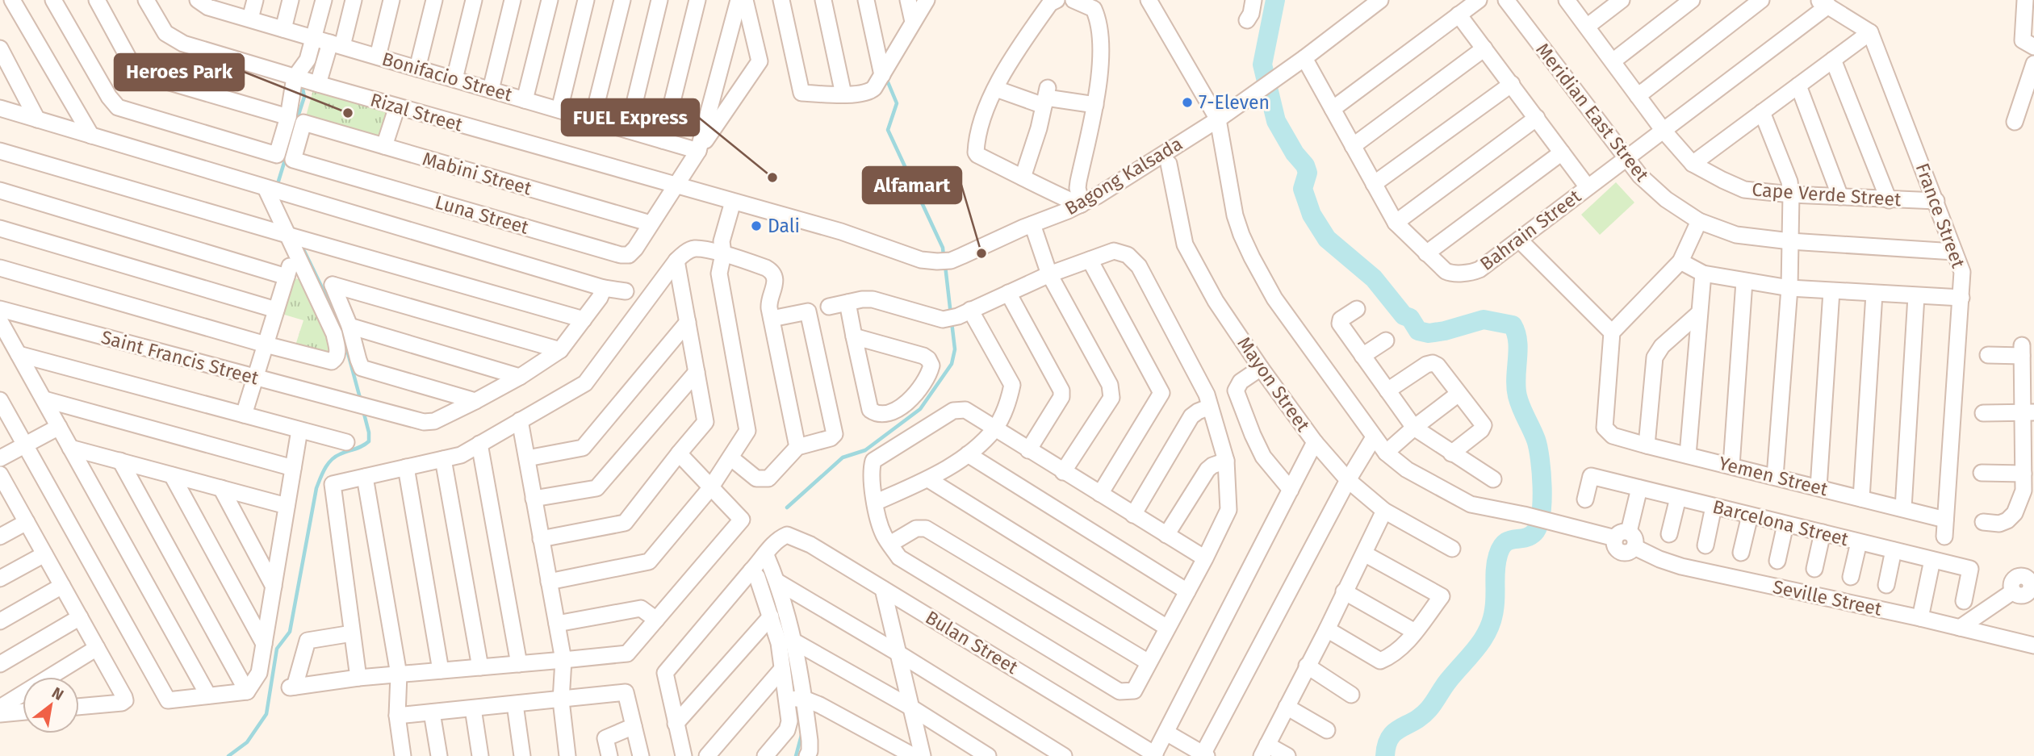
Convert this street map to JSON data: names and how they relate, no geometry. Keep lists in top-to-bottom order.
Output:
{
  "streets": {
    "street": [
      "Bonifacio Street",
      "Rizal Street",
      "Meridian East Street",
      "Mabini Street",
      "Bagong Kalsada",
      "Cape Verde Street",
      "Luna Street",
      "France Street",
      "Bahrain Street",
      "Saint Francis Street",
      "Mayon Street",
      "Yemen Street",
      "Barcelona Street",
      "Seville Street",
      "Bulan Street"
    ]
  },
  "crossings": [
    ["Bonifacio Street", "Luna Street"],
    ["Rizal Street", "Bagong Kalsada"],
    ["Rizal Street", "Luna Street"],
    ["Meridian East Street", "France Street"],
    ["Meridian East Street", "Bahrain Street"],
    ["Mabini Street", "Luna Street"],
    ["Bagong Kalsada", "Luna Street"],
    ["Bagong Kalsada", "Bahrain Street"],
    ["Cape Verde Street", "France Street"],
    ["Cape Verde Street", "Bahrain Street"],
    ["France Street", "Yemen Street"]
  ],
  "places": [
    "7-Eleven",
    "Heroes Park",
    "FUEL Express",
    "Dali",
    "Alfamart"
  ],
  "north": "top right"
}
